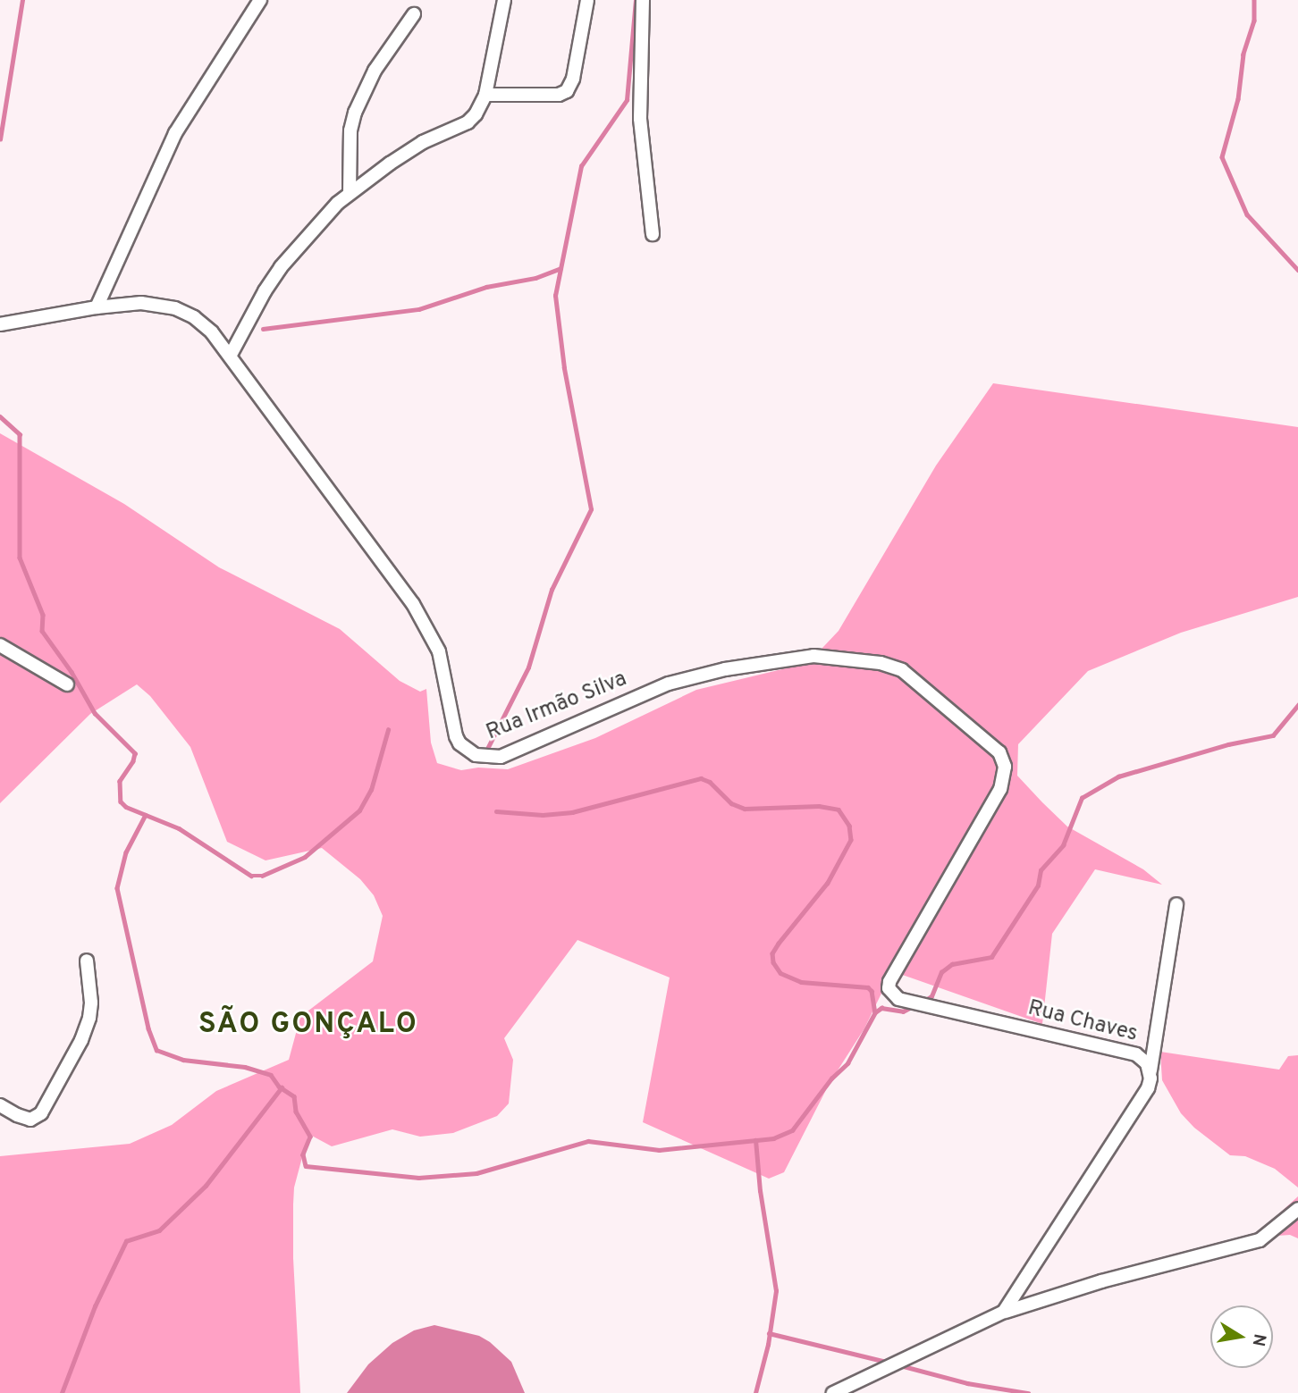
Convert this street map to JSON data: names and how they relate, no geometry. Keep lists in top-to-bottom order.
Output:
{
  "streets": {
    "street": ["Rua Irmão Silva", "Rua Chaves"]
  },
  "crossings": [
    ["Rua Irmão Silva", "Rua Chaves"]
  ],
  "districts": ["SÃO GONÇALO"],
  "north": "right"
}
